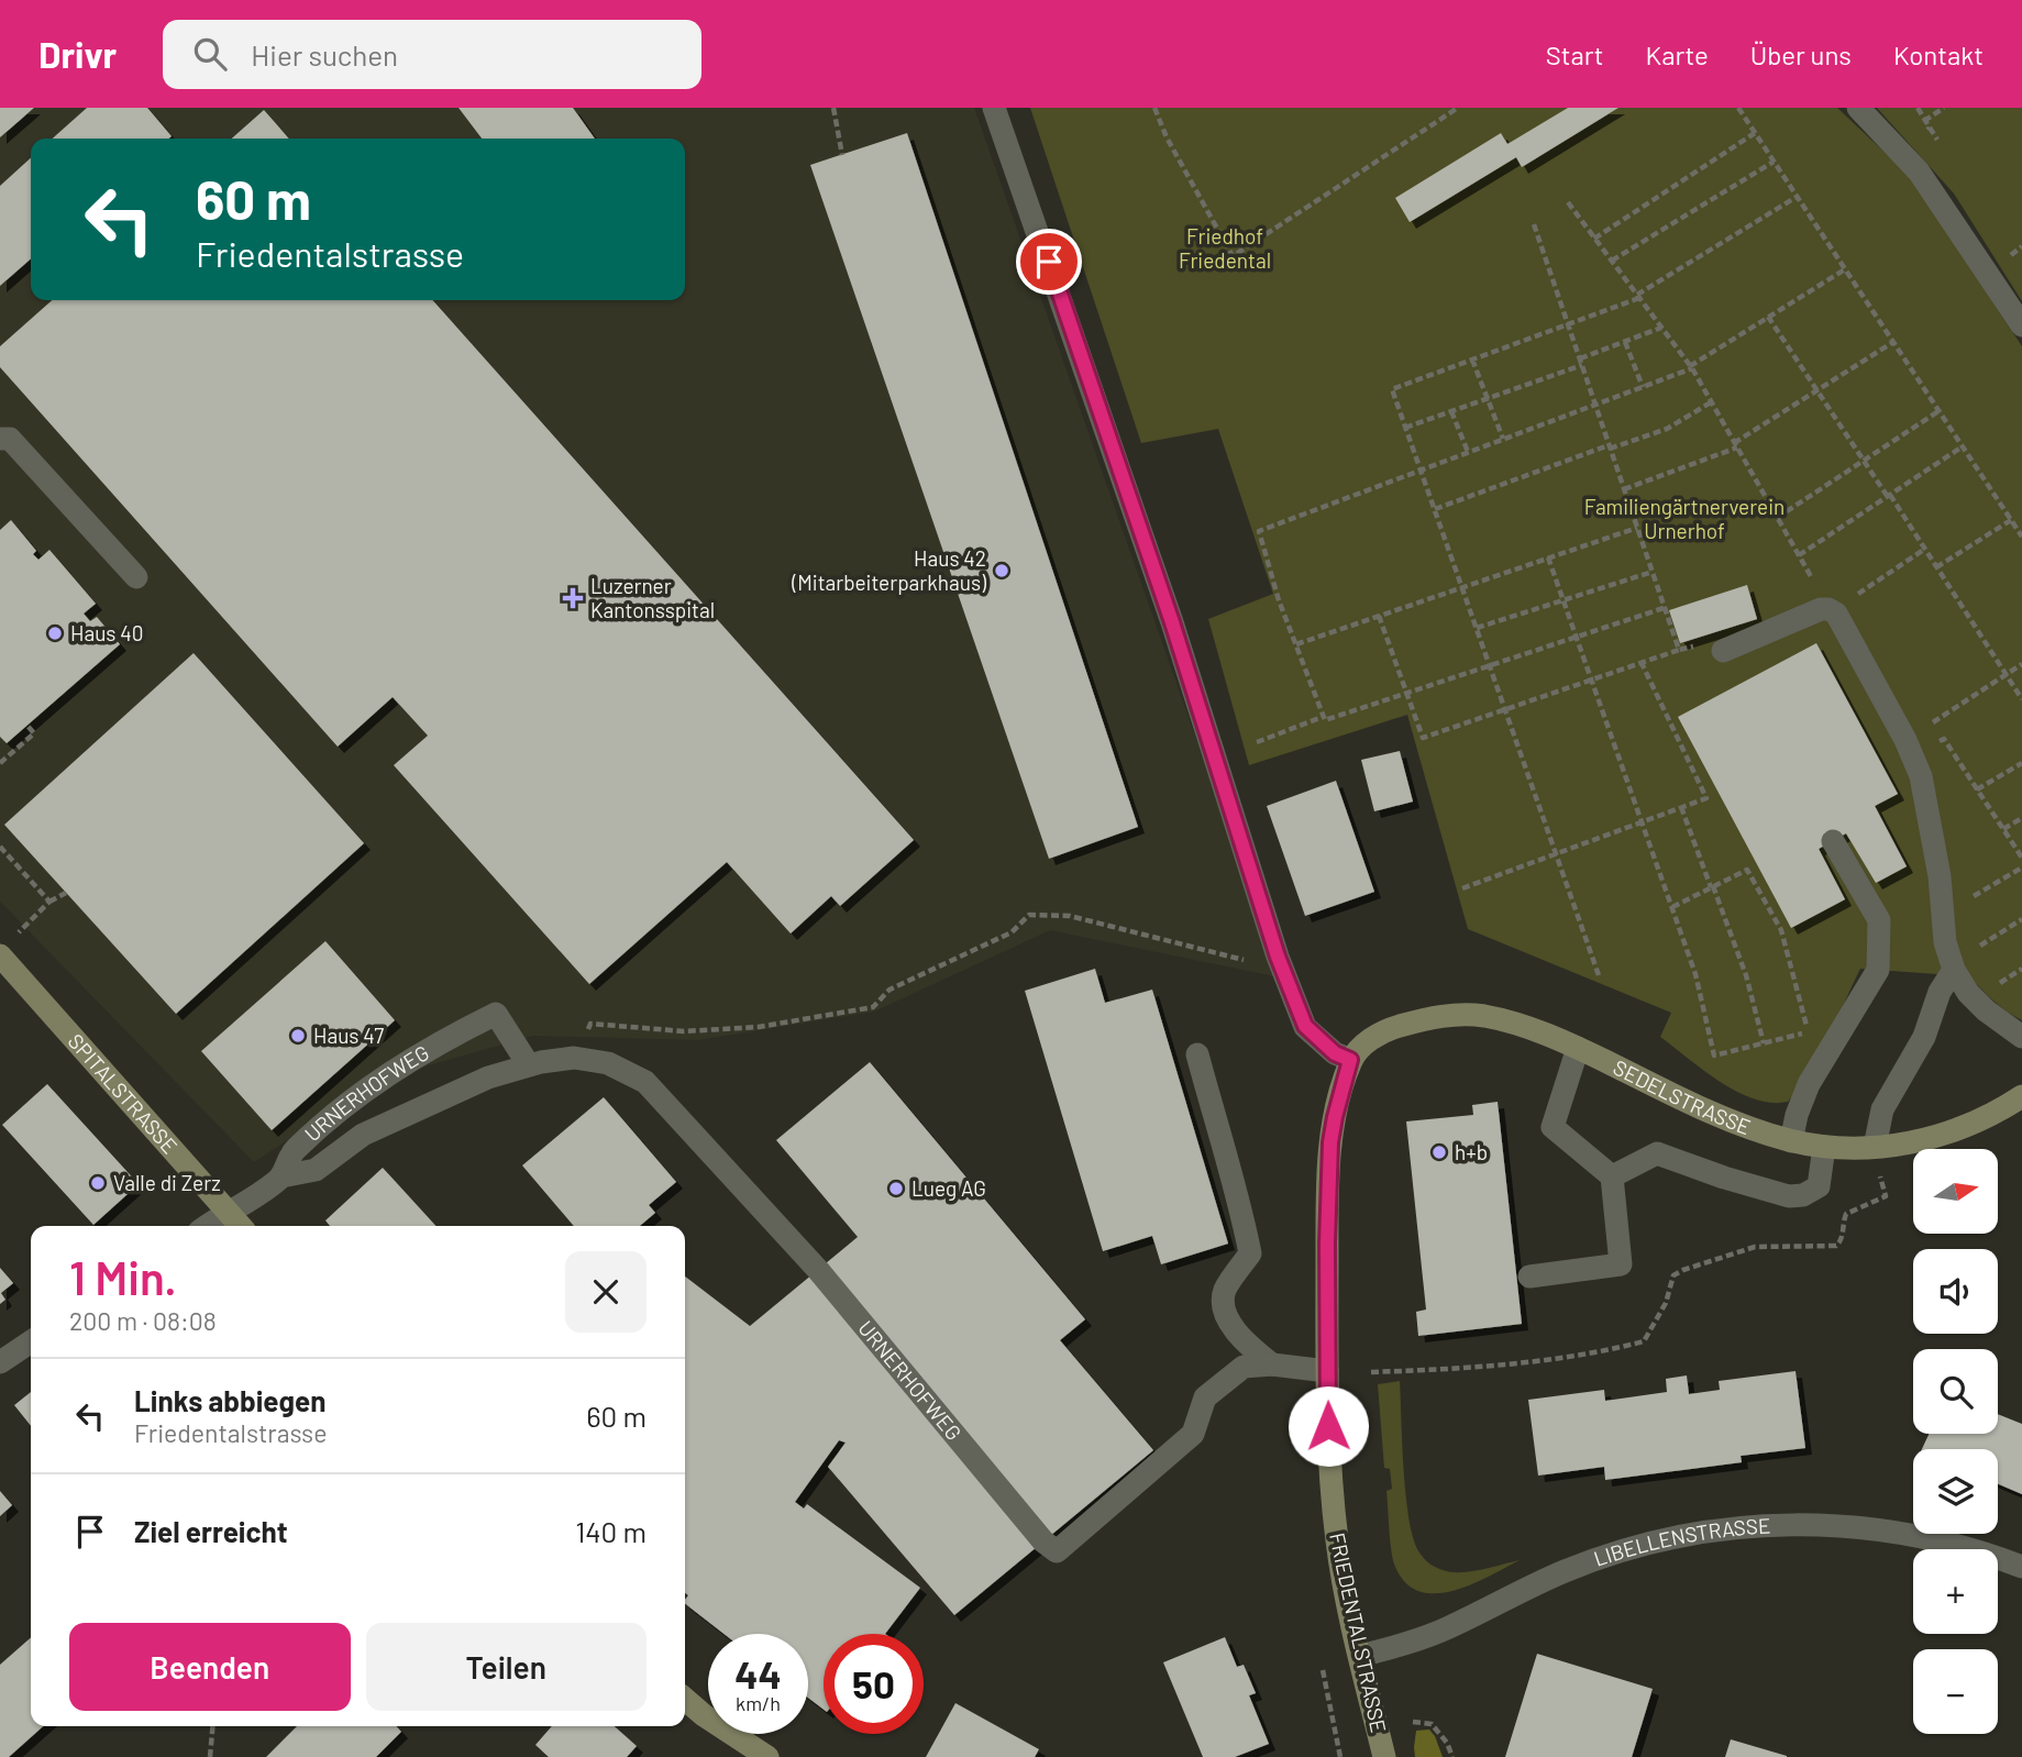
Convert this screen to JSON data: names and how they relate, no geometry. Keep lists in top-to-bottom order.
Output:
{
  "streets": {
    "main road": ["SPITALSTRASSE", "SEDELSTRASSE", "FRIEDENTALSTRASSE"],
    "street": ["URNERHOFWEG", "LIBELLENSTRASSE"]
  },
  "crossings": [
    ["SPITALSTRASSE", "URNERHOFWEG"],
    ["SEDELSTRASSE", "FRIEDENTALSTRASSE"],
    ["LIBELLENSTRASSE", "FRIEDENTALSTRASSE"]
  ],
  "parks": ["Friedhof Friedental", "Familiengärtnerverein Urnerhof"],
  "places": {
    "other": [
      "Haus 42 (Mitarbeiterparkhaus)",
      "Haus 40",
      "Haus 47",
      "h+b",
      "Valle di Zerz",
      "Lueg AG"
    ],
    "health": ["Luzerner Kantonsspital"]
  },
  "north": "right",
  "page": {
    "header": "Drivr",
    "search": "Hier suchen",
    "nav": [
      "Start",
      "Karte",
      "Über uns",
      "Kontakt"
    ],
    "turn": ["60 m", "Friedentalstrasse"],
    "map_buttons": ["+", "−"],
    "heading": ["1 Min.", "200 m · 08:08"],
    "list": [
      {
        "name": "Links abbiegen",
        "note": "Friedentalstrasse",
        "value": "60 m"
      },
      {
        "name": "Ziel erreicht",
        "value": "140 m"
      }
    ],
    "buttons": ["Beenden", "Teilen"],
    "speed": "44 km/h",
    "limit": "50"
  }
}
